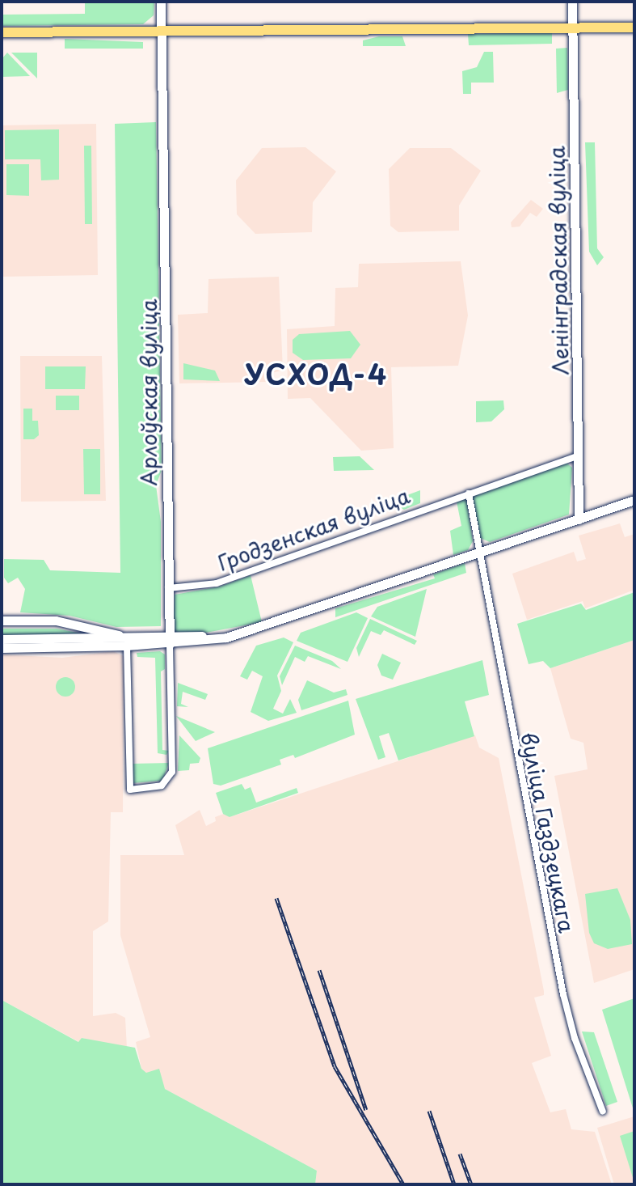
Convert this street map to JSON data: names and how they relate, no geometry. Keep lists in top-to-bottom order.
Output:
{
  "streets": {
    "main road": ["Ленінградская вуліца", "Арлоўская вуліца"],
    "street": ["Гродзенская вуліца", "вуліца Газдзецкага"]
  },
  "crossings": [
    ["Ленінградская вуліца", "Гродзенская вуліца"],
    ["Арлоўская вуліца", "Гродзенская вуліца"]
  ],
  "districts": ["УСХОД-4"]
}
